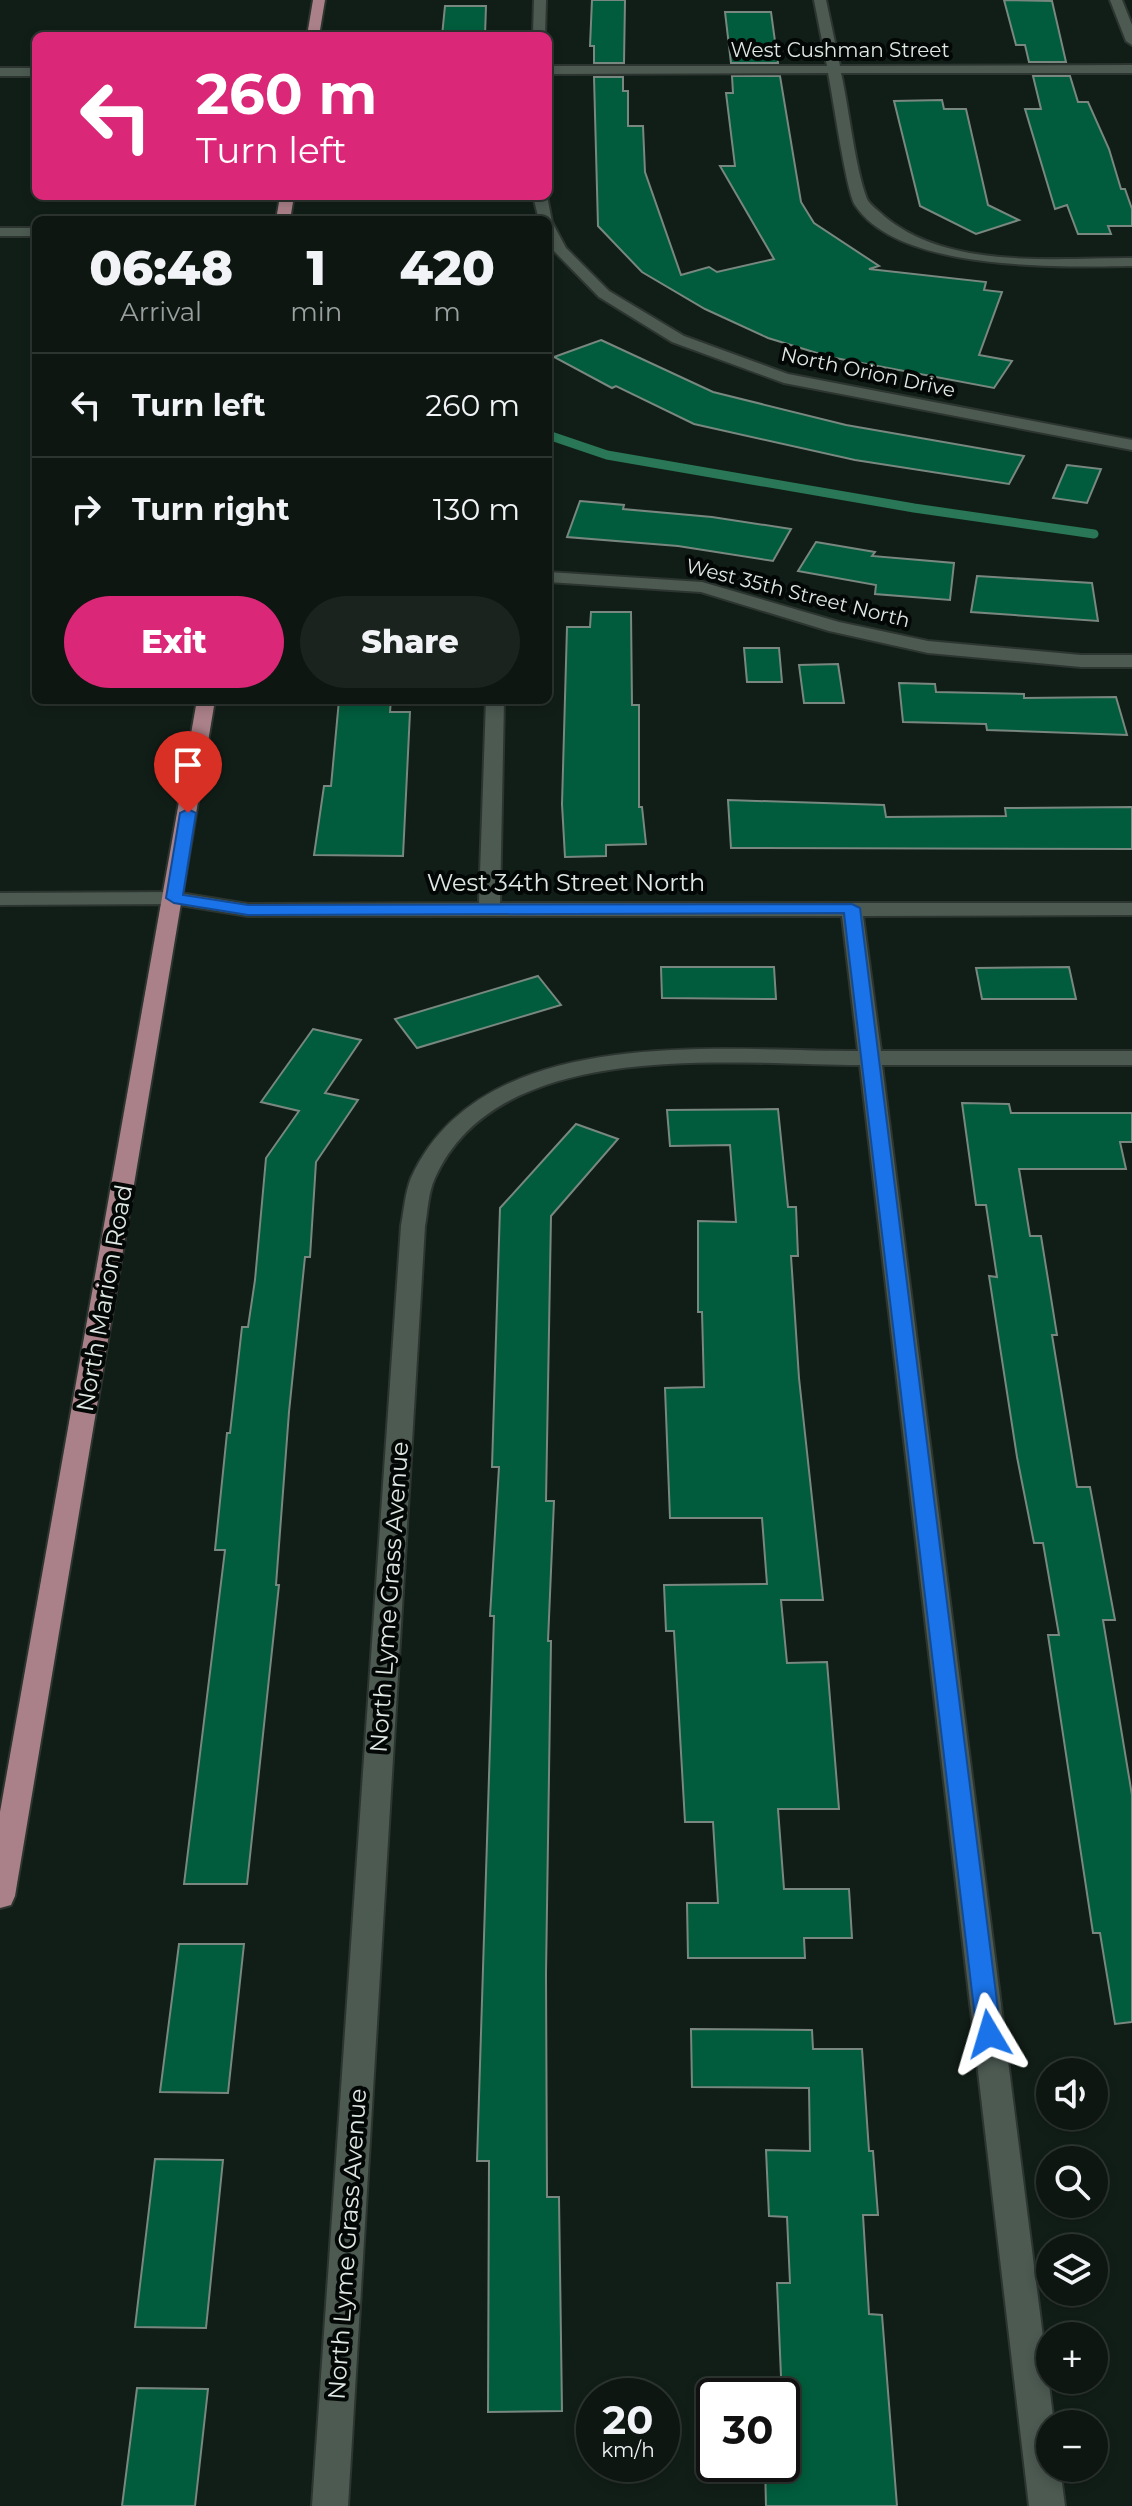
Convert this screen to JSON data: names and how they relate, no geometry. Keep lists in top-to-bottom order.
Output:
{
  "streets": {
    "main road": ["North Marion Road"],
    "street": [
      "West Cushman Street",
      "North Orion Drive",
      "West 35th Street North",
      "West 34th Street North",
      "North Lyme Grass Avenue"
    ]
  },
  "crossings": [
    ["West 34th Street North", "North Marion Road"]
  ],
  "page": {
    "turn": ["260 m", "Turn left"],
    "eta": [
      "06:48",
      "Arrival",
      "1",
      "min",
      "420",
      "m"
    ],
    "list": [
      {
        "name": "Turn left",
        "value": "260 m"
      },
      {
        "name": "Turn right",
        "value": "130 m"
      }
    ],
    "buttons": ["Exit", "Share"],
    "map_buttons": ["+", "−"],
    "speed": "20 km/h",
    "limit": "30"
  }
}
